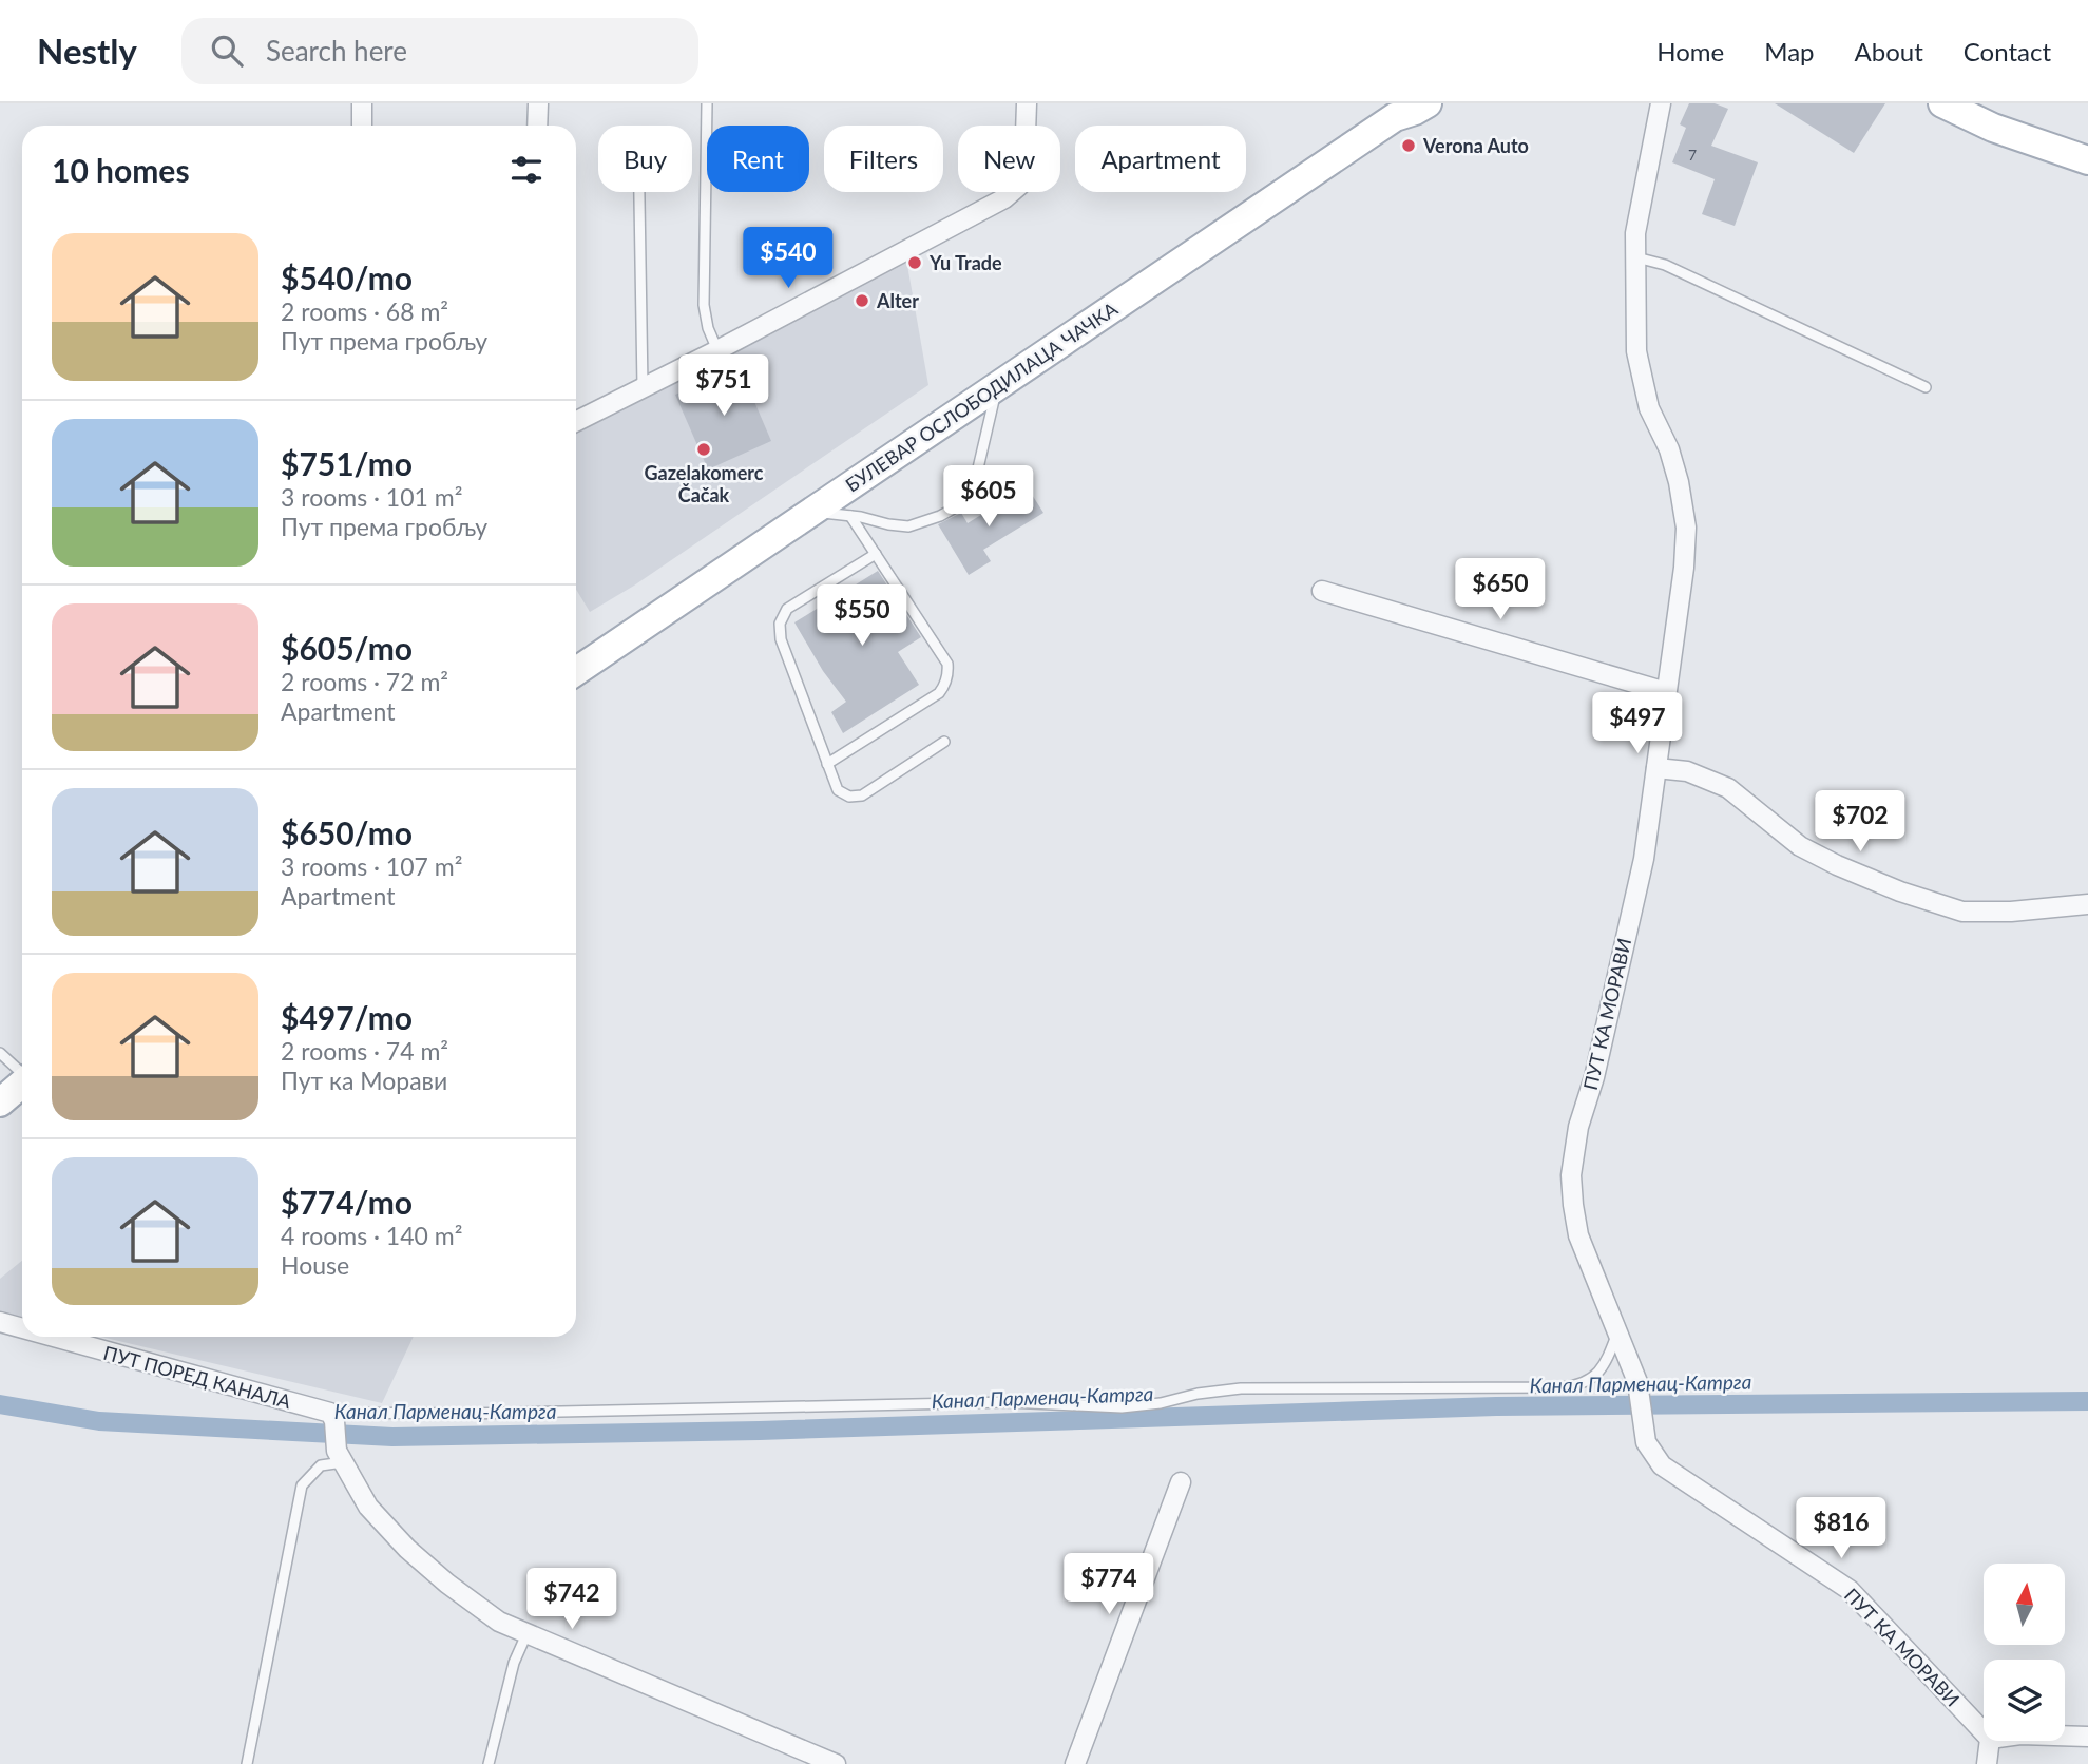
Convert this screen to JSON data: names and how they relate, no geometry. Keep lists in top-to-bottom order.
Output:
{
  "streets": {
    "main road": ["БУЛЕВАР ОСЛОБОДИЛАЦА ЧАЧКА"],
    "street": ["ПУТ КА МОРАВИ", "ПУТ ПОРЕД КАНАЛА"]
  },
  "water": ["Канал Парменац-Катрга"],
  "places": [
    "Verona Auto",
    "Yu Trade",
    "Alter",
    "Gazelakomerc Čačak"
  ],
  "house_numbers": ["7"],
  "north": "top",
  "page": {
    "header": "Nestly",
    "search": "Search here",
    "nav": [
      "Home",
      "Map",
      "About",
      "Contact"
    ],
    "chip": [
      "Buy",
      "Rent",
      "Filters",
      "New",
      "Apartment"
    ],
    "heading": "10 homes",
    "list": [
      {
        "name": "$540/mo",
        "note": "2 rooms · 68 m² · Пут према гробљу"
      },
      {
        "name": "$751/mo",
        "note": "3 rooms · 101 m² · Пут према гробљу"
      },
      {
        "name": "$605/mo",
        "note": "2 rooms · 72 m² · Apartment"
      },
      {
        "name": "$650/mo",
        "note": "3 rooms · 107 m² · Apartment"
      },
      {
        "name": "$497/mo",
        "note": "2 rooms · 74 m² · Пут ка Морави"
      },
      {
        "name": "$774/mo",
        "note": "4 rooms · 140 m² · House"
      }
    ],
    "price": [
      "$540",
      "$751",
      "$605",
      "$650",
      "$550",
      "$497",
      "$702",
      "$816",
      "$774",
      "$742"
    ]
  }
}
